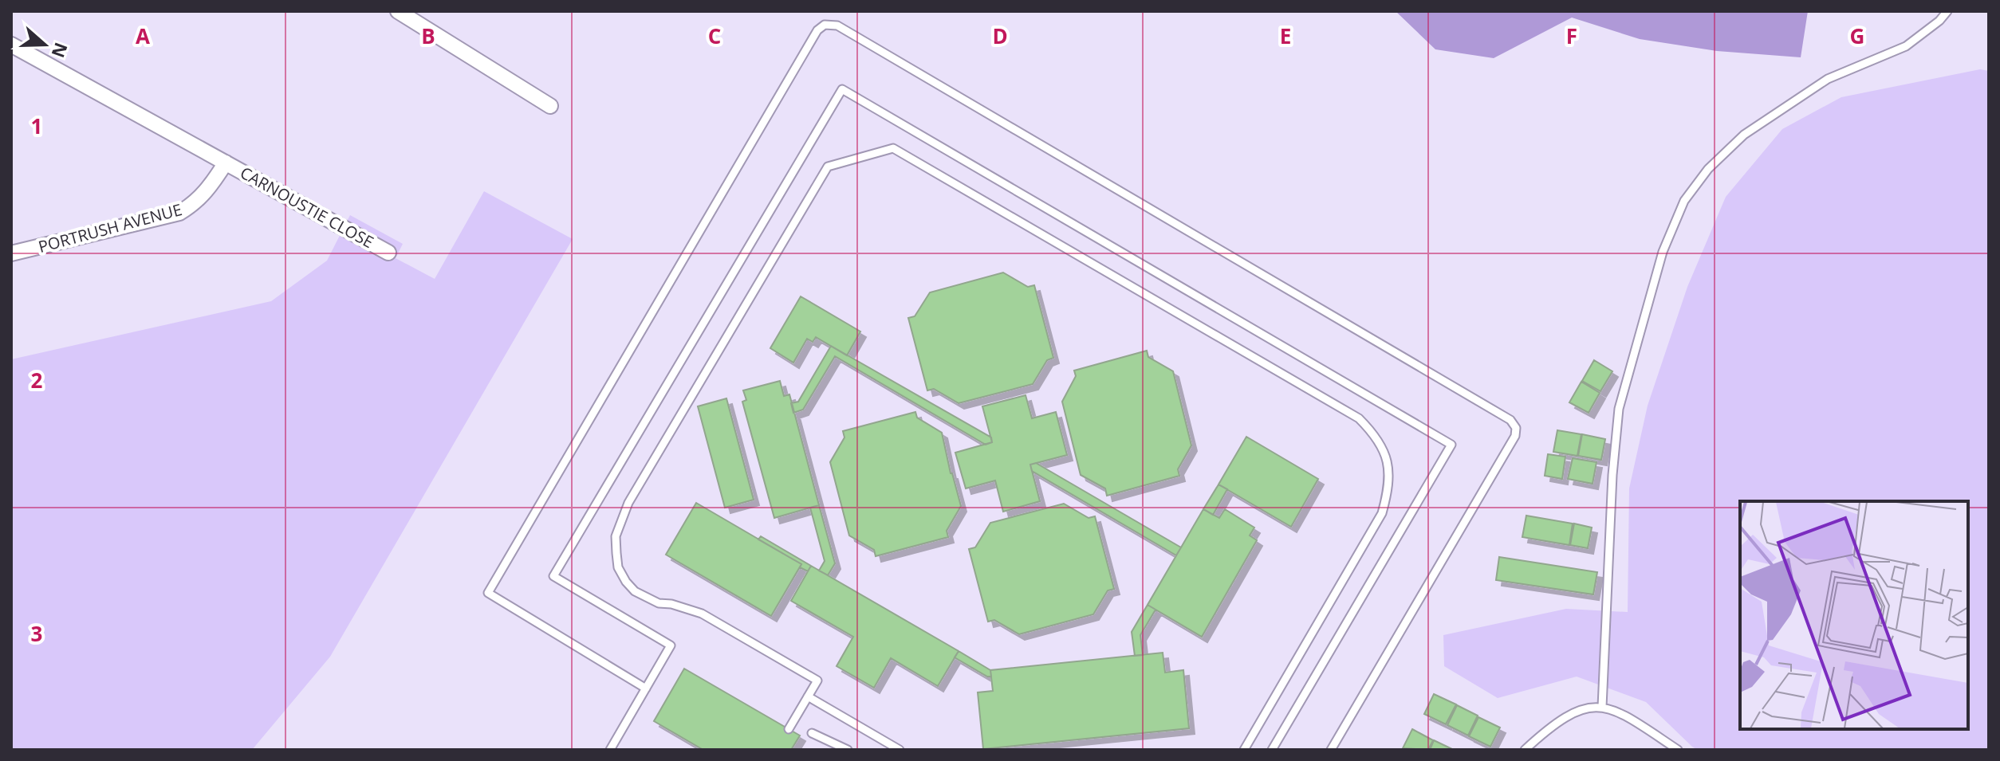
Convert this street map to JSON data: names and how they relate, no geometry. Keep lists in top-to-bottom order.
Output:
{
  "streets": {
    "street": ["CARNOUSTIE CLOSE", "PORTRUSH AVENUE"]
  },
  "crossings": [
    ["CARNOUSTIE CLOSE", "PORTRUSH AVENUE"]
  ],
  "north": "right",
  "grid": {
    "columns": [
      "A",
      "B",
      "C",
      "D",
      "E",
      "F",
      "G"
    ],
    "rows": ["1", "2", "3"]
  }
}
